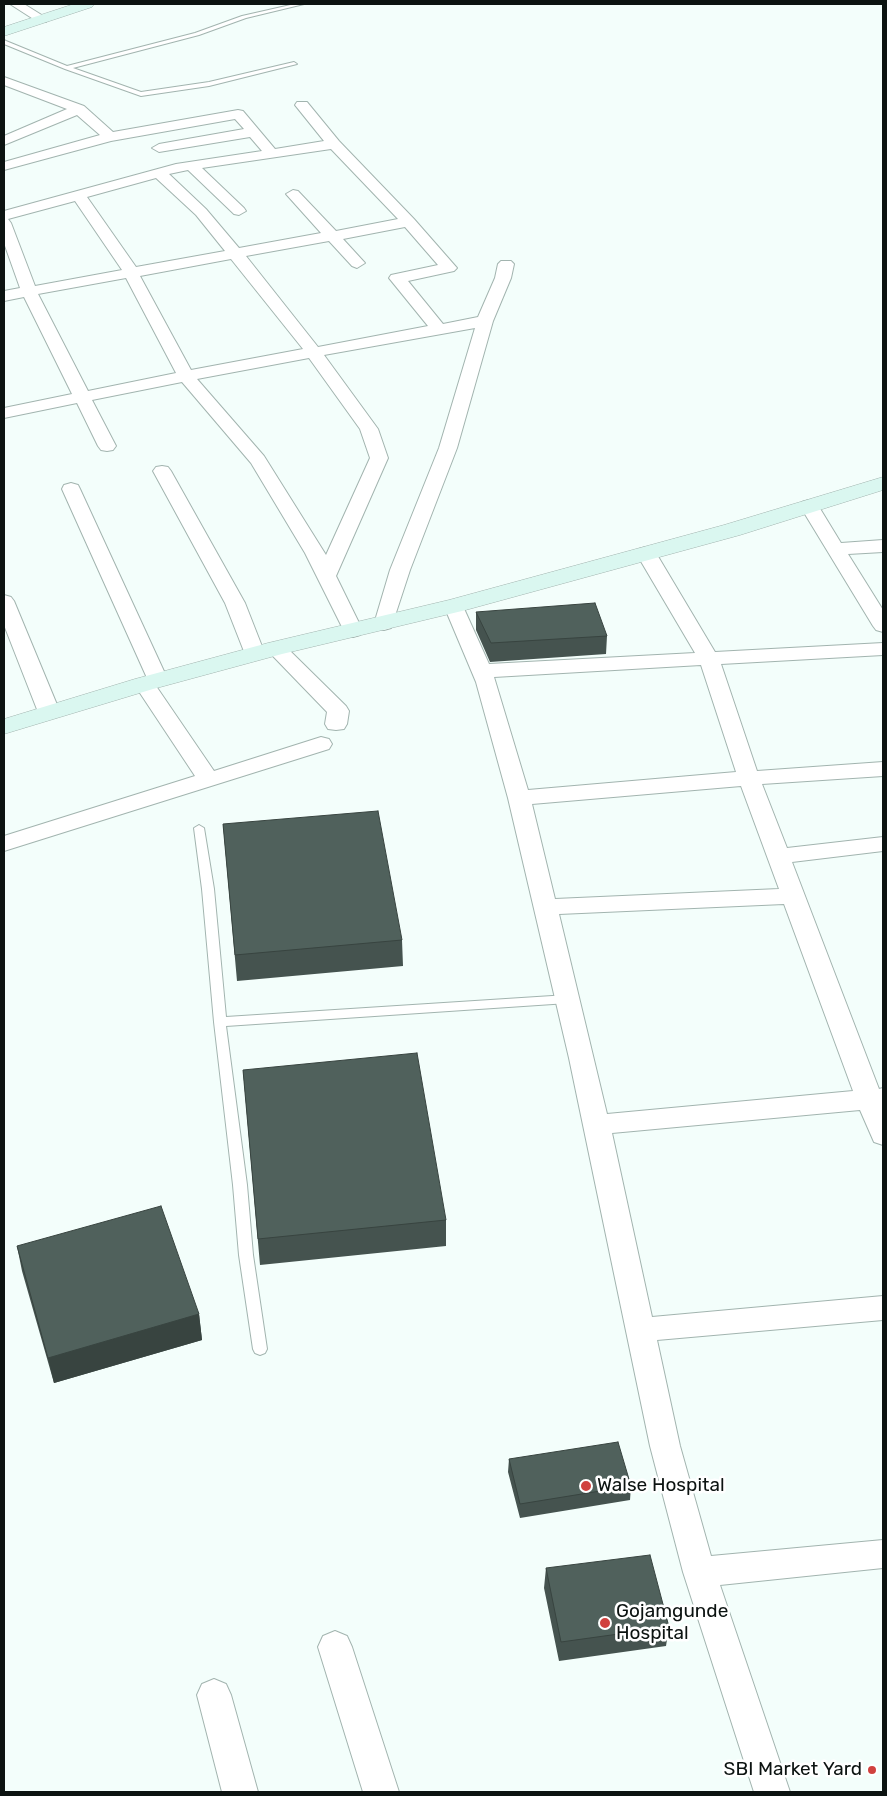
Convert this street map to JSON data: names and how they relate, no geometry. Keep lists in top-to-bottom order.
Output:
{
  "places": ["Walse Hospital", "Gojamgunde Hospital", "SBI Market Yard"]
}
